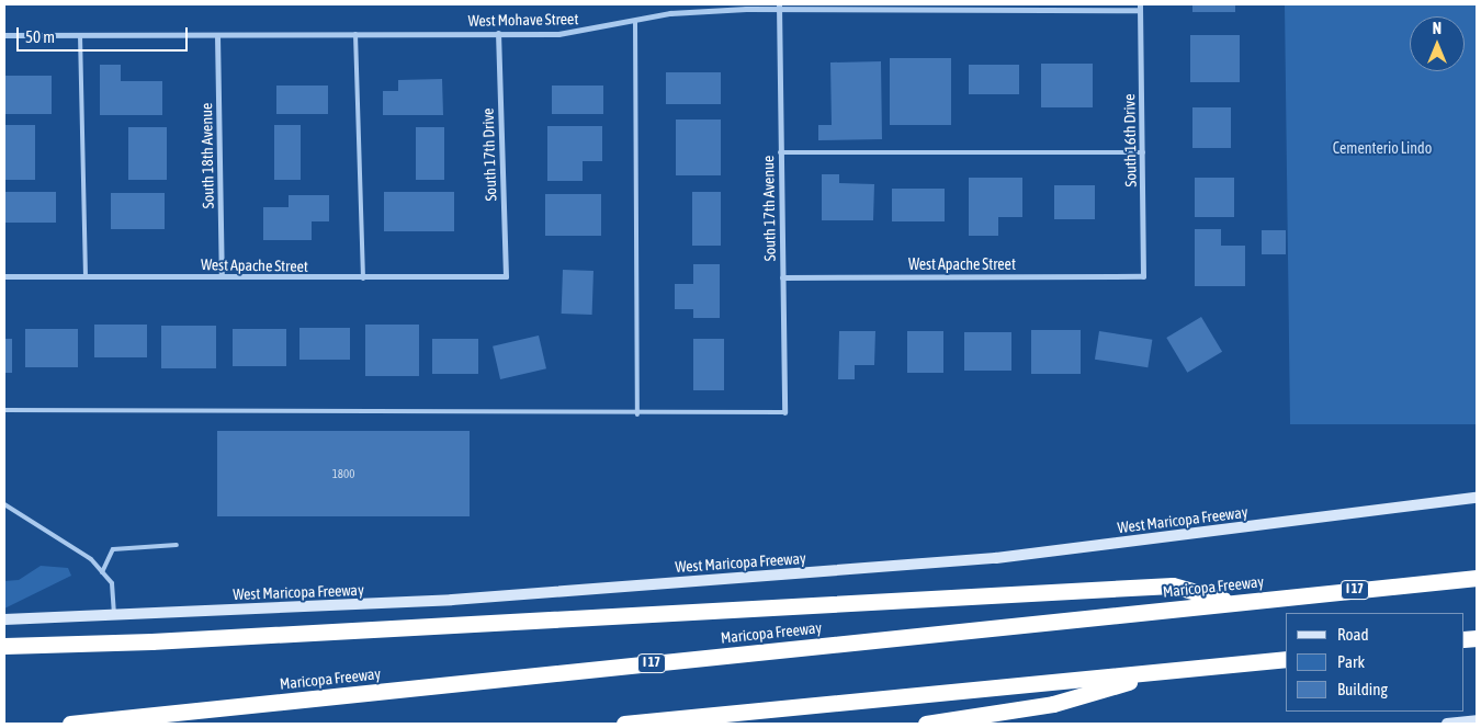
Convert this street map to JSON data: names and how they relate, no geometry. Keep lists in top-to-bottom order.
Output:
{
  "streets": {
    "highway": ["Maricopa Freeway", "I 17"],
    "main road": ["West Maricopa Freeway"],
    "street": [
      "West Mohave Street",
      "South 16th Drive",
      "South 17th Drive",
      "South 18th Avenue",
      "South 17th Avenue",
      "West Apache Street"
    ]
  },
  "crossings": [
    ["West Mohave Street", "South 16th Drive"],
    ["West Mohave Street", "South 17th Drive"],
    ["West Mohave Street", "South 18th Avenue"],
    ["West Mohave Street", "South 17th Avenue"],
    ["South 16th Drive", "West Apache Street"],
    ["South 17th Drive", "West Apache Street"],
    ["South 18th Avenue", "West Apache Street"],
    ["South 17th Avenue", "West Apache Street"]
  ],
  "parks": ["Cementerio Lindo"],
  "house_numbers": ["1800"],
  "legend": ["Road", "Park", "Building"],
  "scale_bar": "50 m",
  "north": "top"
}
